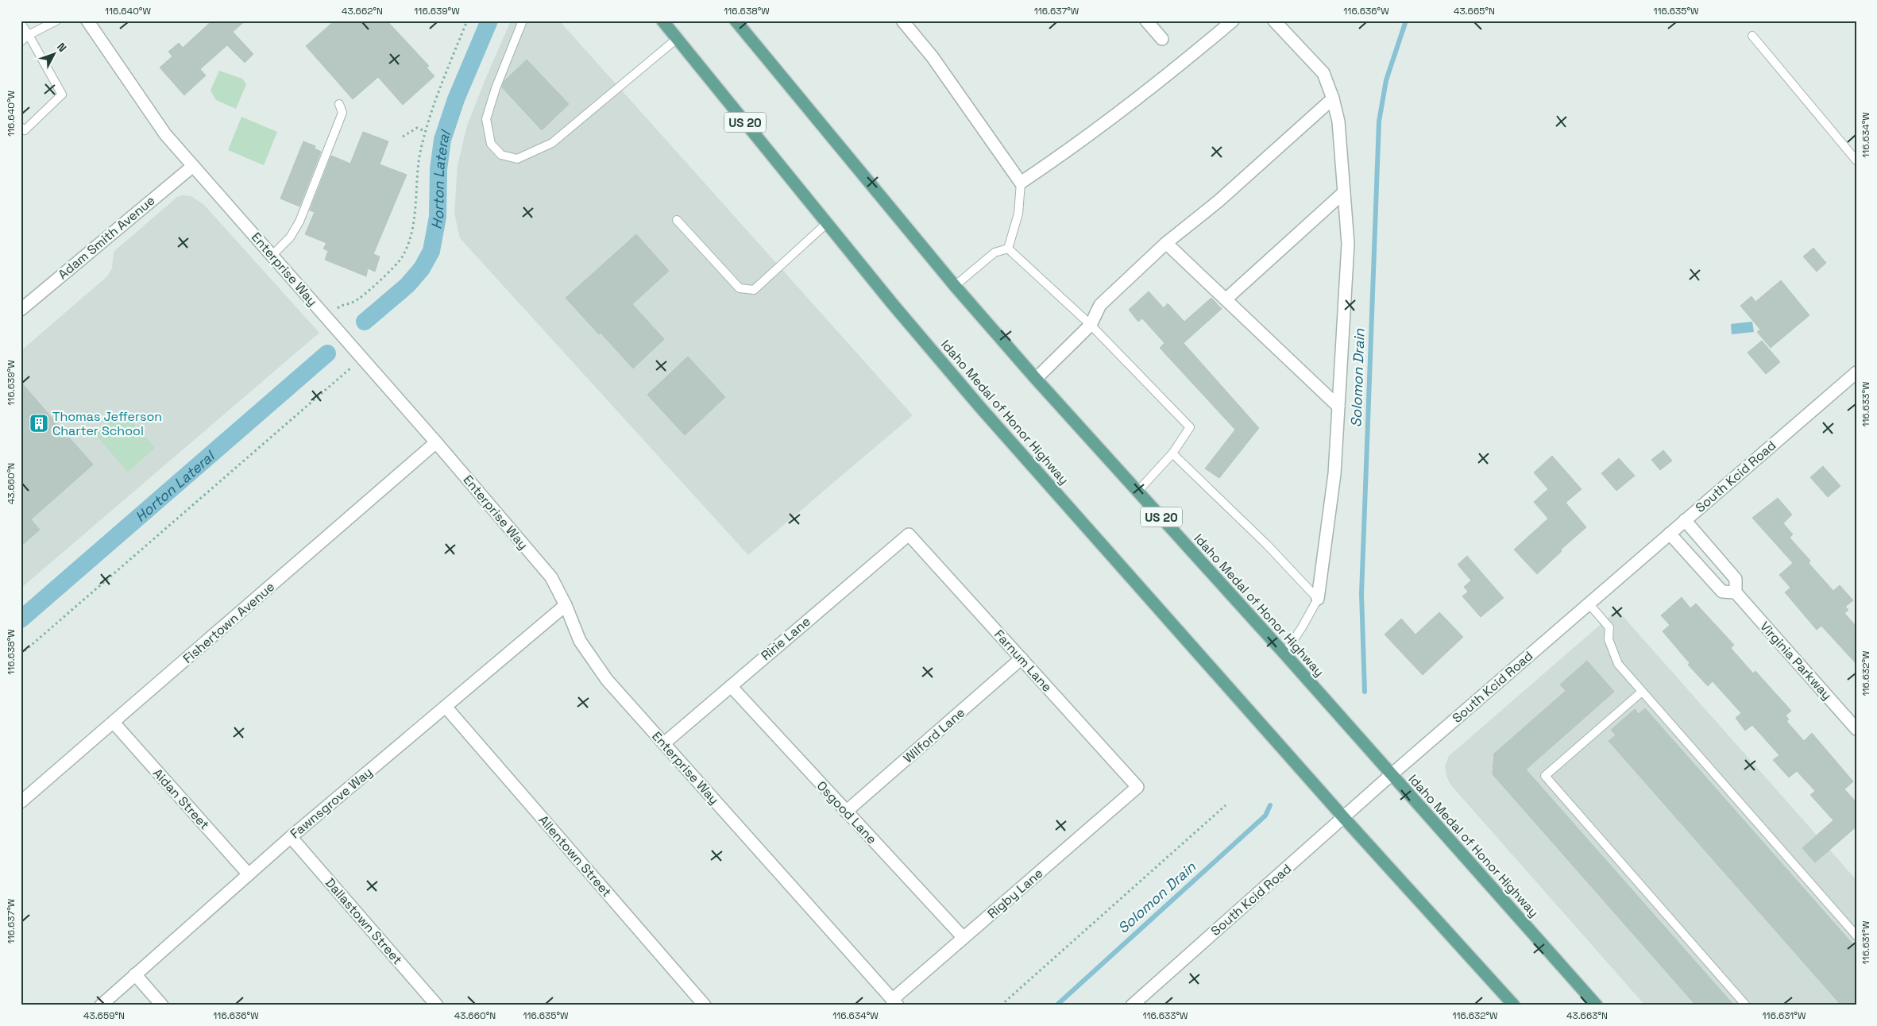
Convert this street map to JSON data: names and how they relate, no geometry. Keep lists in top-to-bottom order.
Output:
{
  "streets": {
    "main road": ["US 20", "Idaho Medal of Honor Highway"],
    "street": [
      "Adam Smith Avenue",
      "Enterprise Way",
      "South Kcid Road",
      "Fishertown Avenue",
      "Ririe Lane",
      "Farnum Lane",
      "Virginia Parkway",
      "Wilford Lane",
      "Aidan Street",
      "Fawnsgrove Way",
      "Osgood Lane",
      "Allentown Street",
      "Rigby Lane",
      "Dallastown Street"
    ]
  },
  "crossings": [
    ["Adam Smith Avenue", "Enterprise Way"],
    ["Enterprise Way", "Fishertown Avenue"],
    ["Enterprise Way", "Ririe Lane"],
    ["Enterprise Way", "Fawnsgrove Way"],
    ["Enterprise Way", "Rigby Lane"],
    ["Idaho Medal of Honor Highway", "South Kcid Road"],
    ["South Kcid Road", "Virginia Parkway"],
    ["Fishertown Avenue", "Aidan Street"],
    ["Ririe Lane", "Farnum Lane"],
    ["Ririe Lane", "Osgood Lane"],
    ["Farnum Lane", "Wilford Lane"],
    ["Farnum Lane", "Rigby Lane"],
    ["Wilford Lane", "Osgood Lane"],
    ["Aidan Street", "Fawnsgrove Way"],
    ["Fawnsgrove Way", "Allentown Street"],
    ["Fawnsgrove Way", "Dallastown Street"],
    ["Osgood Lane", "Rigby Lane"]
  ],
  "water": ["Horton Lateral", "Solomon Drain"],
  "places": {
    "building": ["Thomas Jefferson Charter School"]
  },
  "north": "top right",
  "coordinates": [
    "116.640°W",
    "43.662°N",
    "116.639°W",
    "116.638°W",
    "116.637°W",
    "116.636°W",
    "43.665°N",
    "116.635°W",
    "116.634°W",
    "116.633°W",
    "43.660°N",
    "116.632°W",
    "116.631°W",
    "43.659°N",
    "43.663°N"
  ]
}
